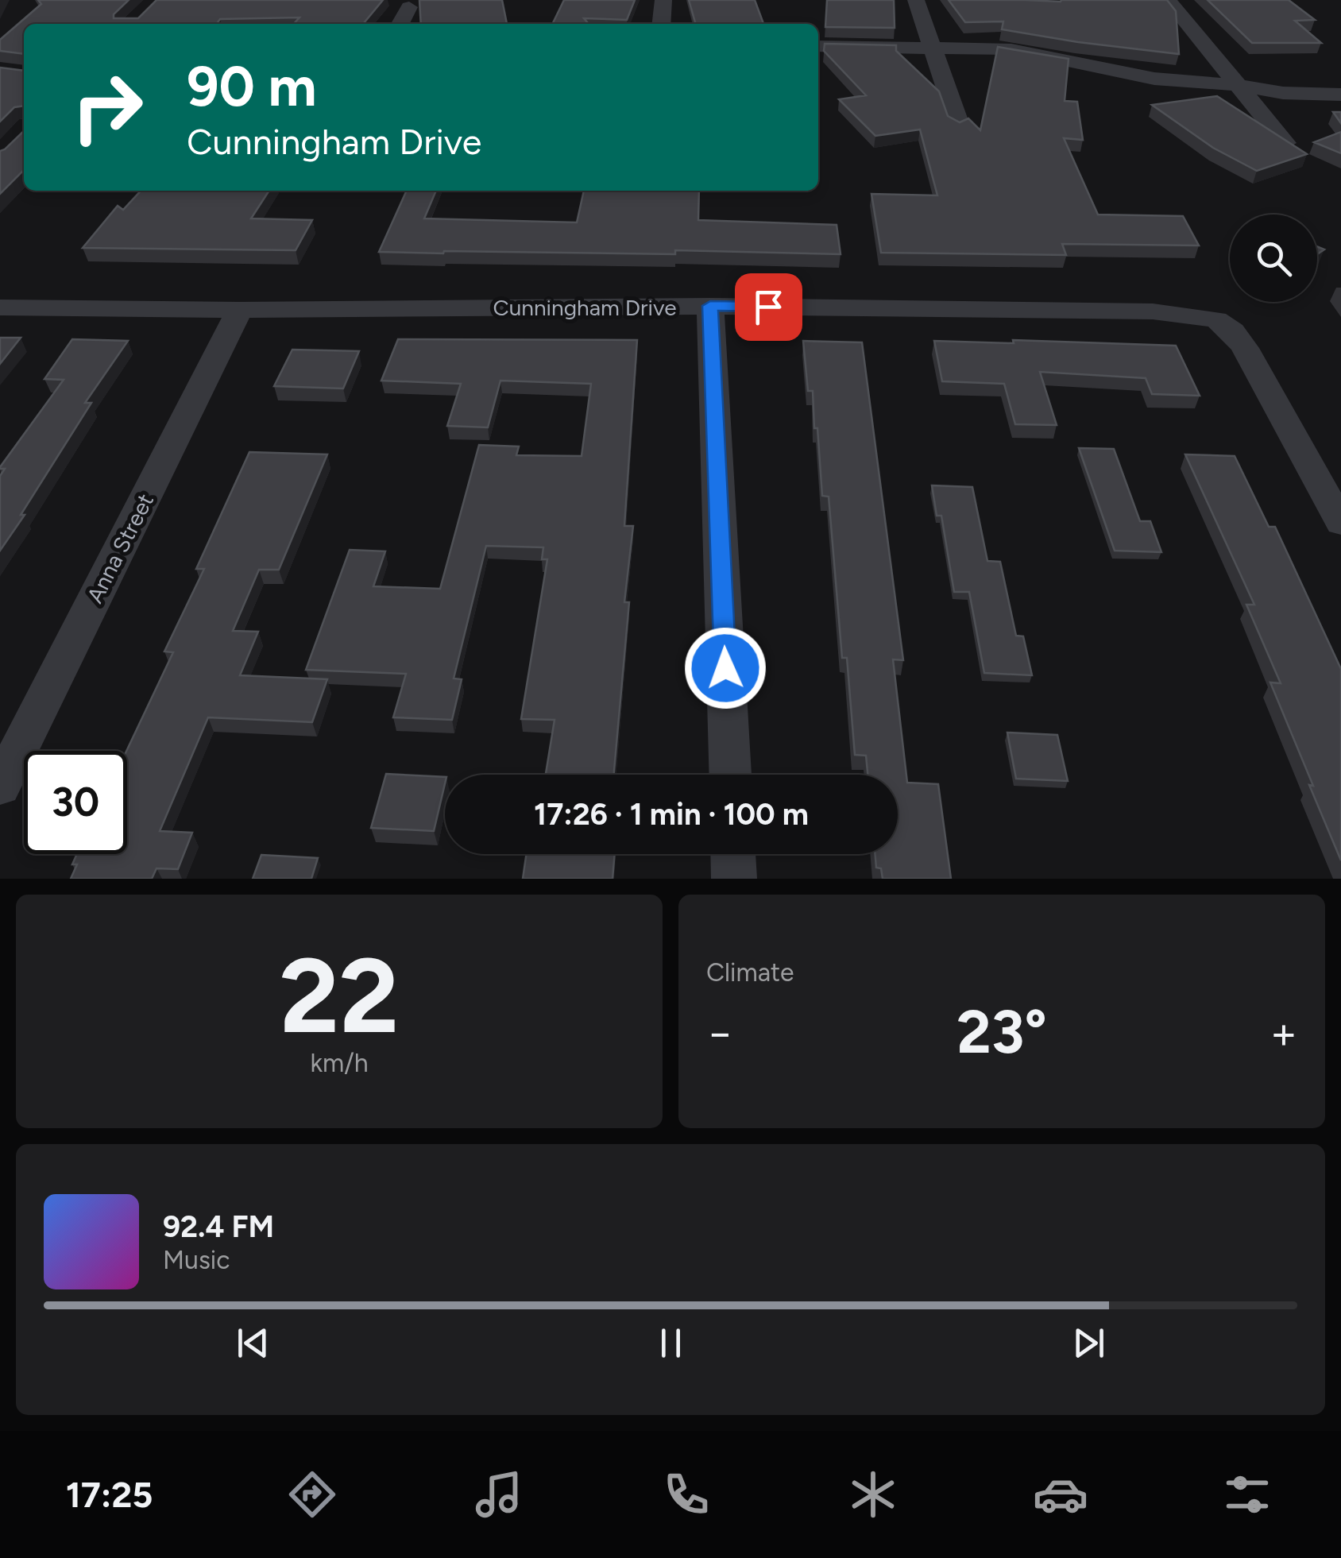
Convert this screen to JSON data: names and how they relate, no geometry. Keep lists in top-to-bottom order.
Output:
{
  "streets": {
    "street": ["Cunningham Drive", "Anna Street"]
  },
  "crossings": [
    ["Cunningham Drive", "Anna Street"]
  ],
  "page": {
    "turn": ["90 m", "Cunningham Drive"],
    "limit": "30",
    "trip": "17:26 · 1 min · 100 m",
    "tile": [
      ["22", "km/h"],
      "Climate"
    ],
    "heat": ["−", "23°", "+"],
    "song": ["92.4 FM", "Music"],
    "tabs": "17:25"
  }
}
